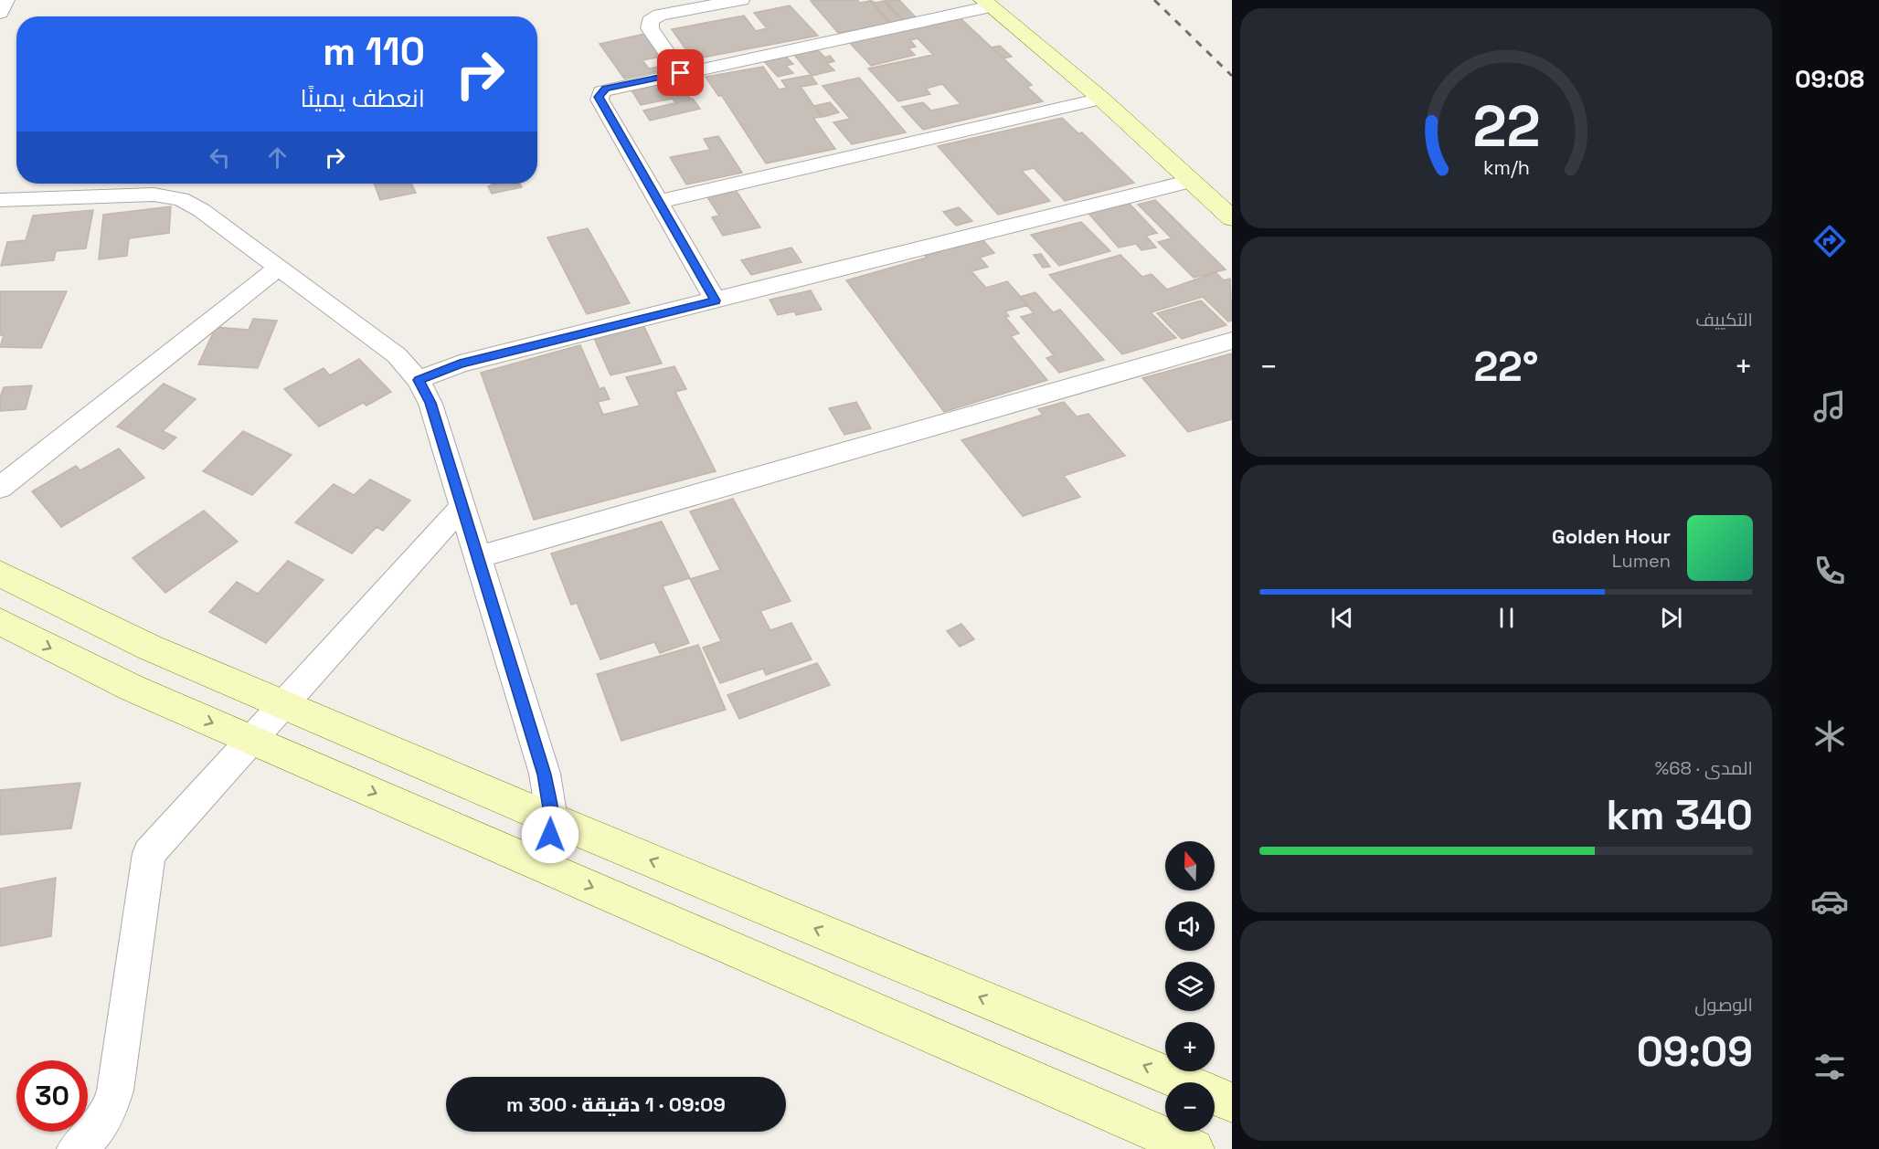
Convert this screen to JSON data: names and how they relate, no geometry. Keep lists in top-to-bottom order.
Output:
{
  "north": "top",
  "page": {
    "tabs": "09:08",
    "turn": ["110 m", "انعطف يمينًا"],
    "tile": [
      "التكييف",
      ["المدى · 68%", "340 km"],
      ["الوصول", "09:09"]
    ],
    "heat": ["−", "22°", "+"],
    "song": ["Golden Hour", "Lumen"],
    "map_buttons": ["+", "−"],
    "limit": "30",
    "trip": "09:09 · 1 دقيقة · 300 m",
    "gauge": ["22", "km/h"]
  }
}
